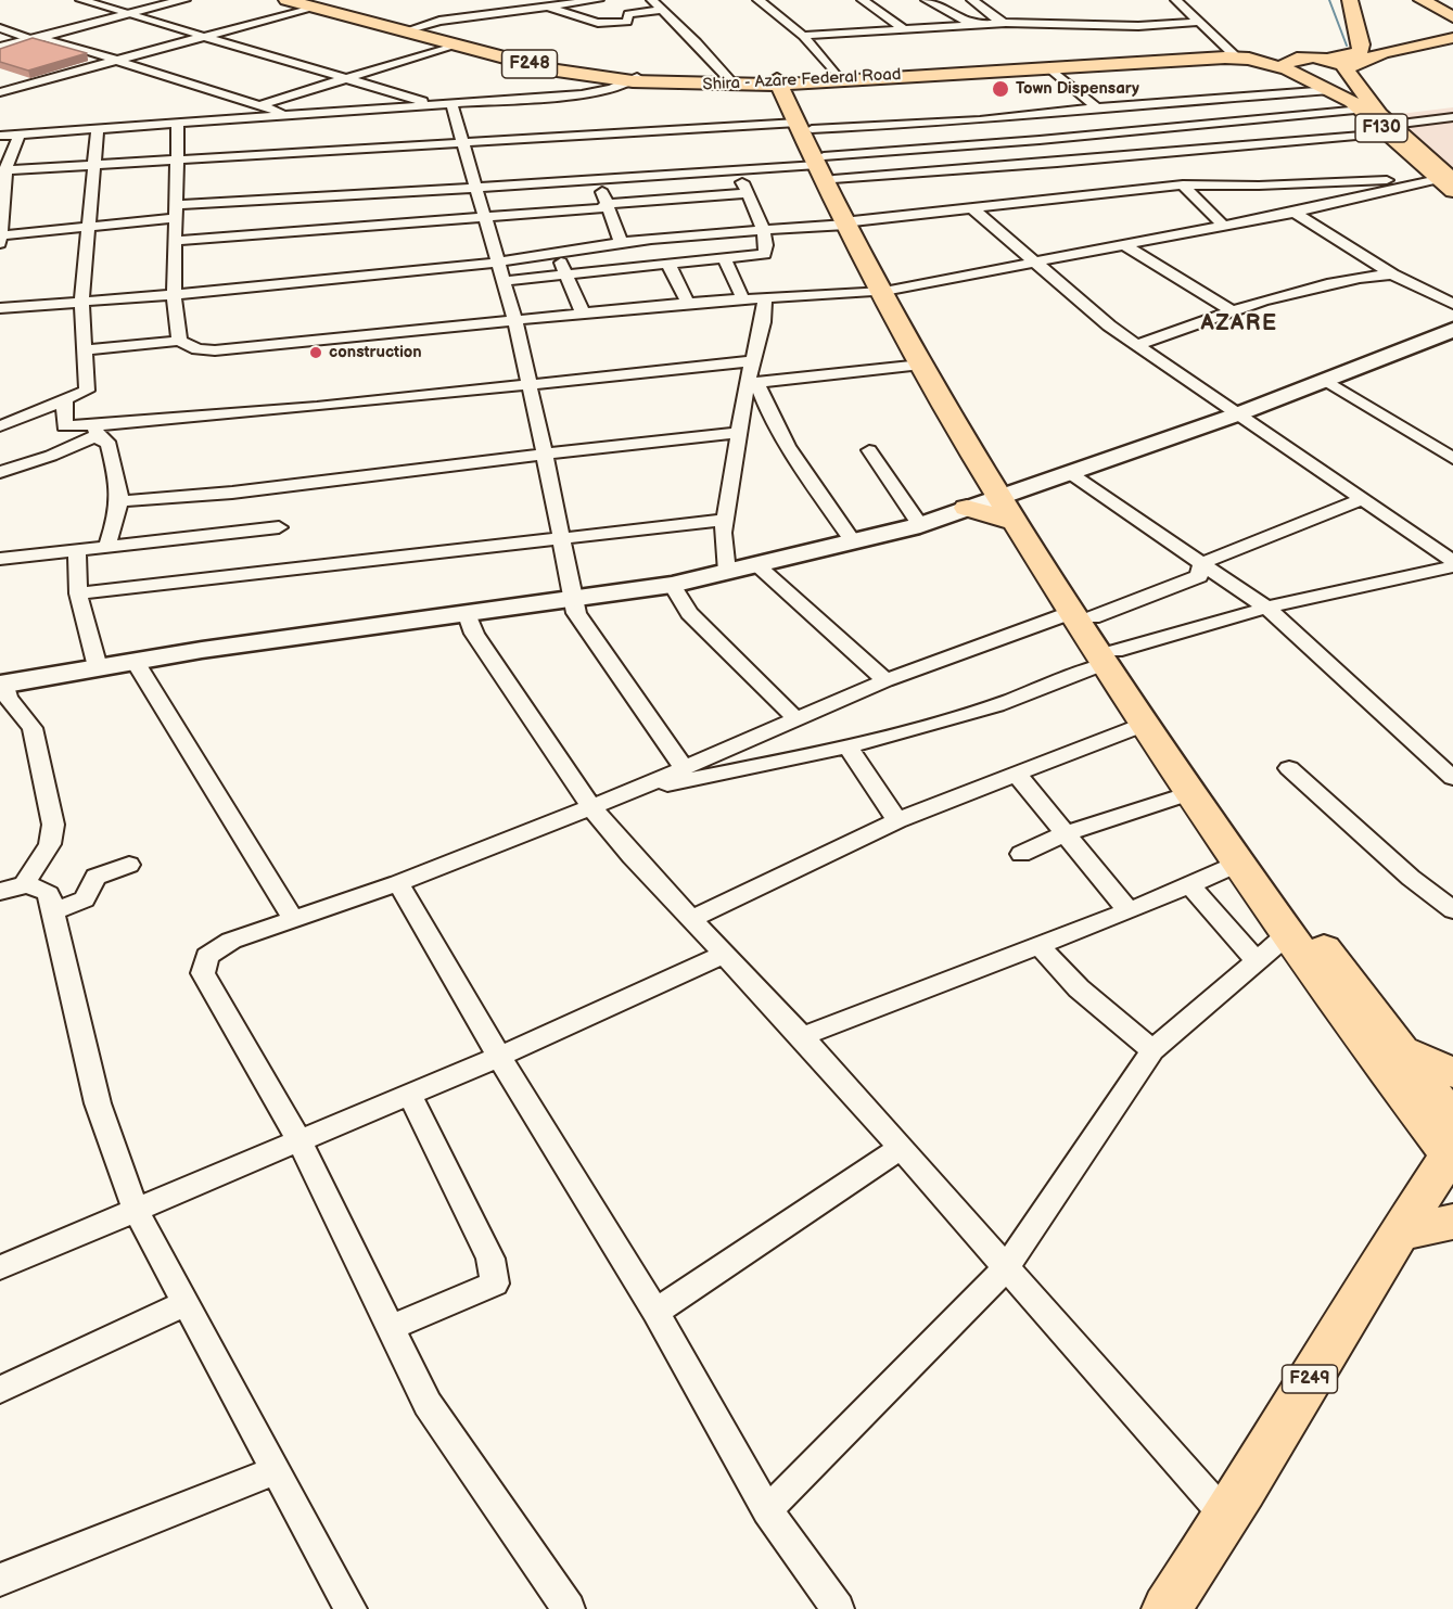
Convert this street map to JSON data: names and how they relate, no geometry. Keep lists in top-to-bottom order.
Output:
{
  "streets": {
    "main road": [
      "F248",
      "Shira - Azare Federal Road",
      "F130",
      "F249"
    ]
  },
  "crossings": [
    ["Shira - Azare Federal Road", "F130"]
  ],
  "districts": ["AZARE"],
  "places": ["Town Dispensary", "construction"]
}
